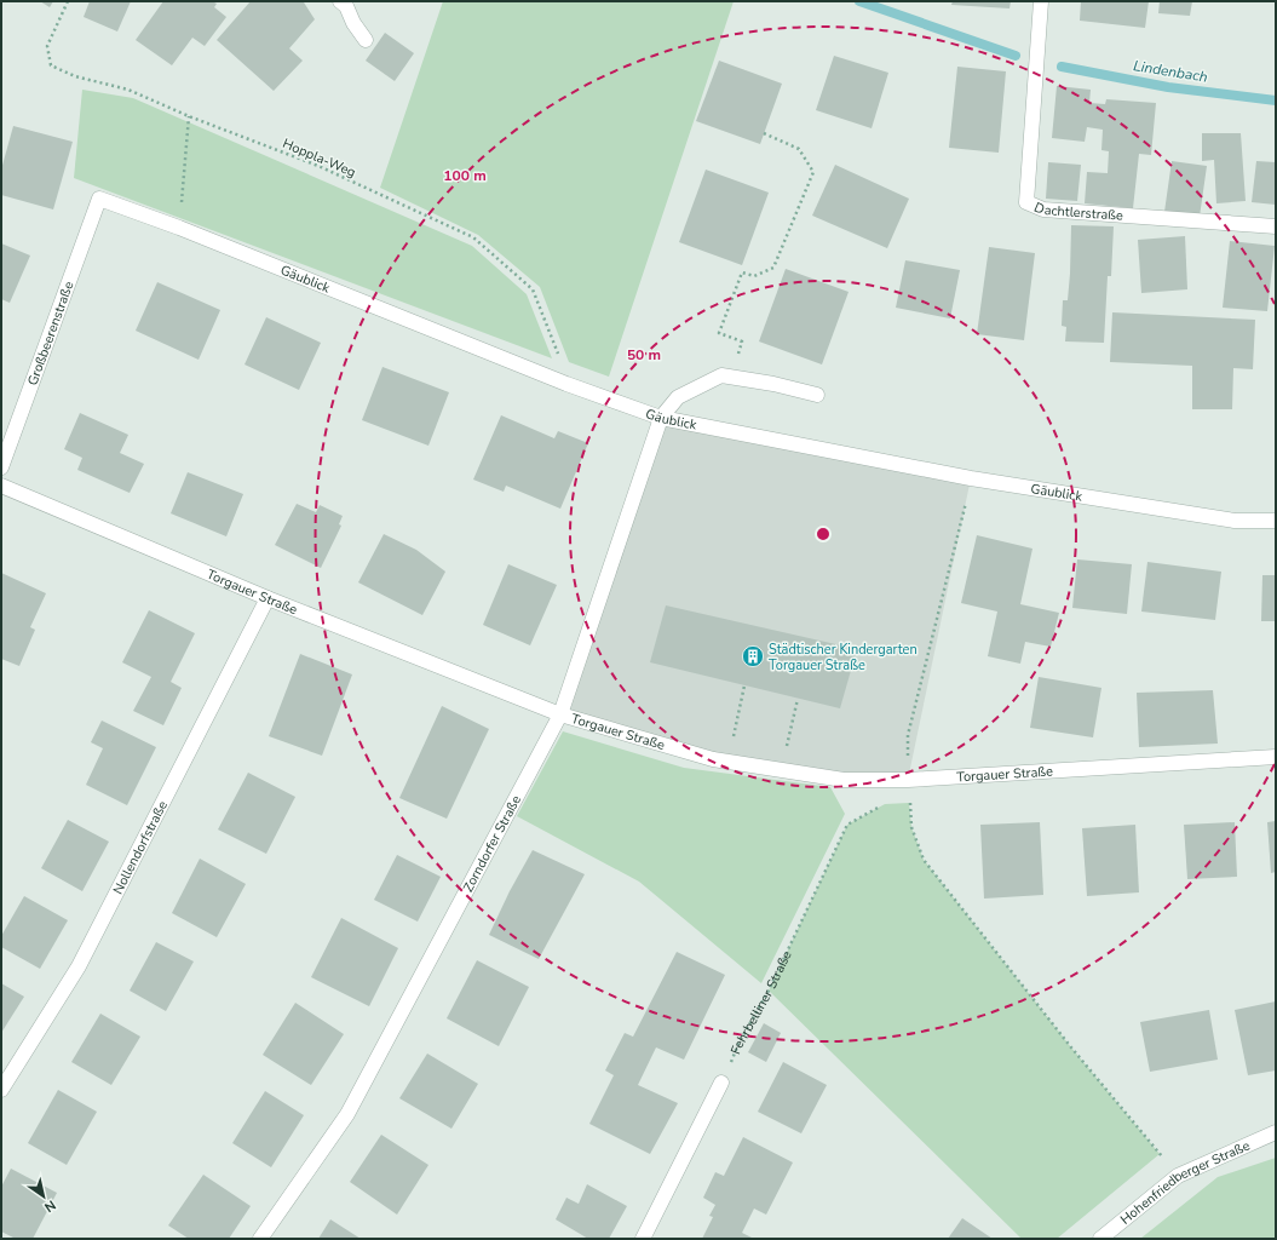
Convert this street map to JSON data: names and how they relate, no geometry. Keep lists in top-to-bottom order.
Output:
{
  "streets": {
    "street": [
      "Dachtlerstraße",
      "Gäublick",
      "Großbeerenstraße",
      "Torgauer Straße",
      "Zorndorfer Straße",
      "Nollendorfstraße",
      "Hohenfriedberger Straße"
    ],
    "path": ["Hoppla-Weg", "Fehrbelliner Straße"]
  },
  "crossings": [
    ["Hoppla-Weg", "Gäublick"],
    ["Gäublick", "Großbeerenstraße"],
    ["Gäublick", "Zorndorfer Straße"],
    ["Torgauer Straße", "Zorndorfer Straße"],
    ["Torgauer Straße", "Nollendorfstraße"]
  ],
  "water": ["Lindenbach"],
  "places": {
    "building": ["Städtischer Kindergarten Torgauer Straße"]
  },
  "north": "bottom right",
  "rings": ["100 m", "50 m"]
}
